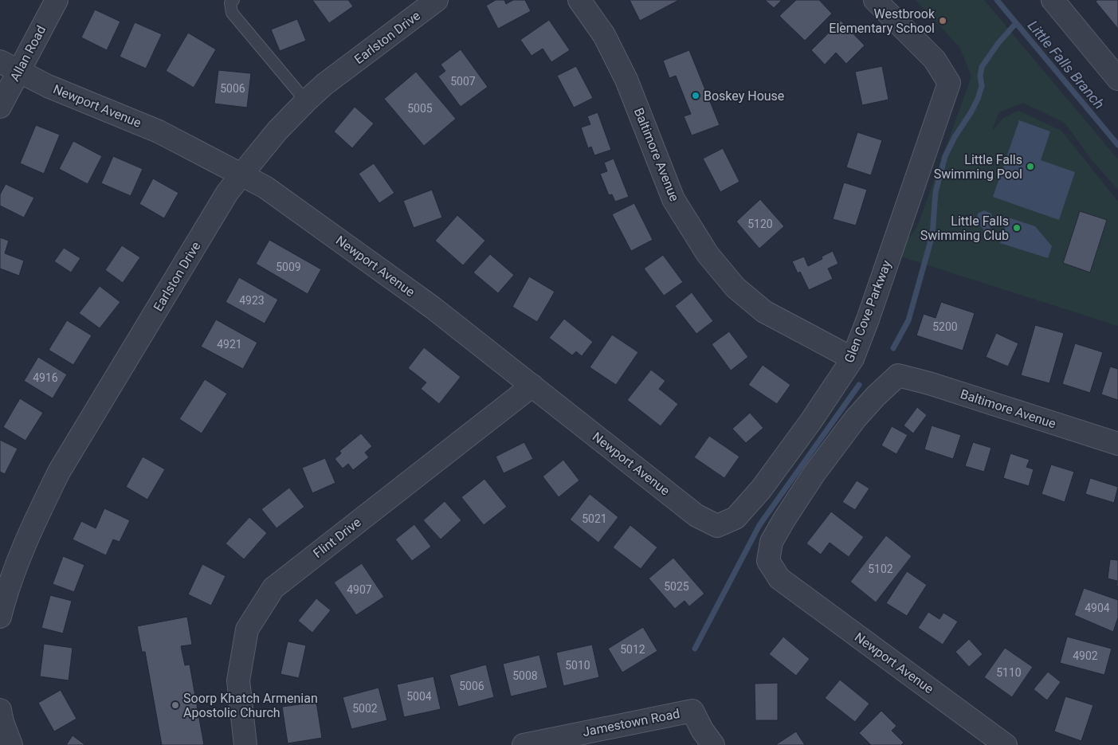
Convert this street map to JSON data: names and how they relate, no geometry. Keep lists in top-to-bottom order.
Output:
{
  "streets": {
    "street": [
      "Earlston Drive",
      "Allan Road",
      "Newport Avenue",
      "Baltimore Avenue",
      "Glen Cove Parkway",
      "Flint Drive",
      "Jamestown Road"
    ]
  },
  "crossings": [
    ["Earlston Drive", "Newport Avenue"],
    ["Allan Road", "Newport Avenue"],
    ["Newport Avenue", "Baltimore Avenue"],
    ["Newport Avenue", "Glen Cove Parkway"],
    ["Newport Avenue", "Flint Drive"],
    ["Baltimore Avenue", "Glen Cove Parkway"]
  ],
  "water": ["Little Falls Branch"],
  "places": [
    "Westbrook Elementary School",
    "Boskey House",
    "Little Falls Swimming Pool",
    "Little Falls Swimming Club",
    "Soorp Khatch Armenian Apostolic Church"
  ],
  "house_numbers": [
    "5007",
    "5006",
    "5005",
    "5120",
    "5009",
    "4923",
    "5200",
    "4921",
    "4916",
    "5021",
    "5102",
    "5025",
    "4907",
    "4904",
    "5012",
    "4902",
    "5010",
    "5110",
    "5008",
    "5006",
    "5004",
    "5002"
  ]
}
